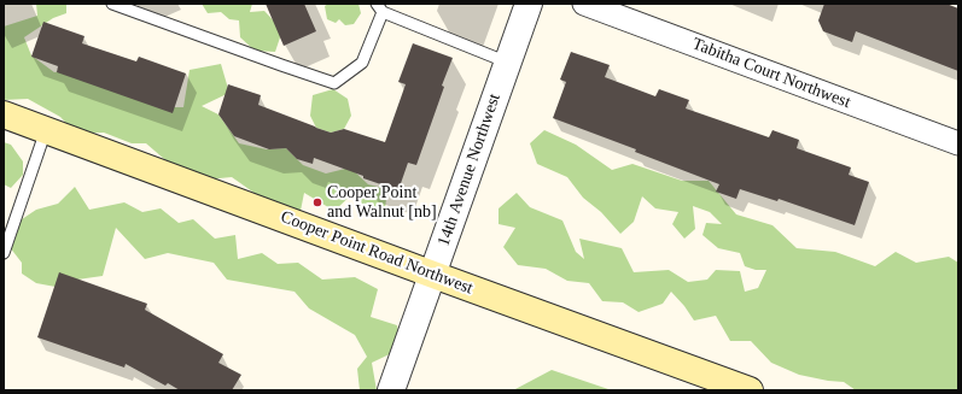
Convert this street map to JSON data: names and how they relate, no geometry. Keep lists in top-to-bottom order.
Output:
{
  "streets": {
    "main road": ["Cooper Point Road Northwest"],
    "street": ["Tabitha Court Northwest", "14th Avenue Northwest"]
  },
  "crossings": [
    ["14th Avenue Northwest", "Cooper Point Road Northwest"]
  ],
  "places": ["Cooper Point and Walnut [nb]"]
}
